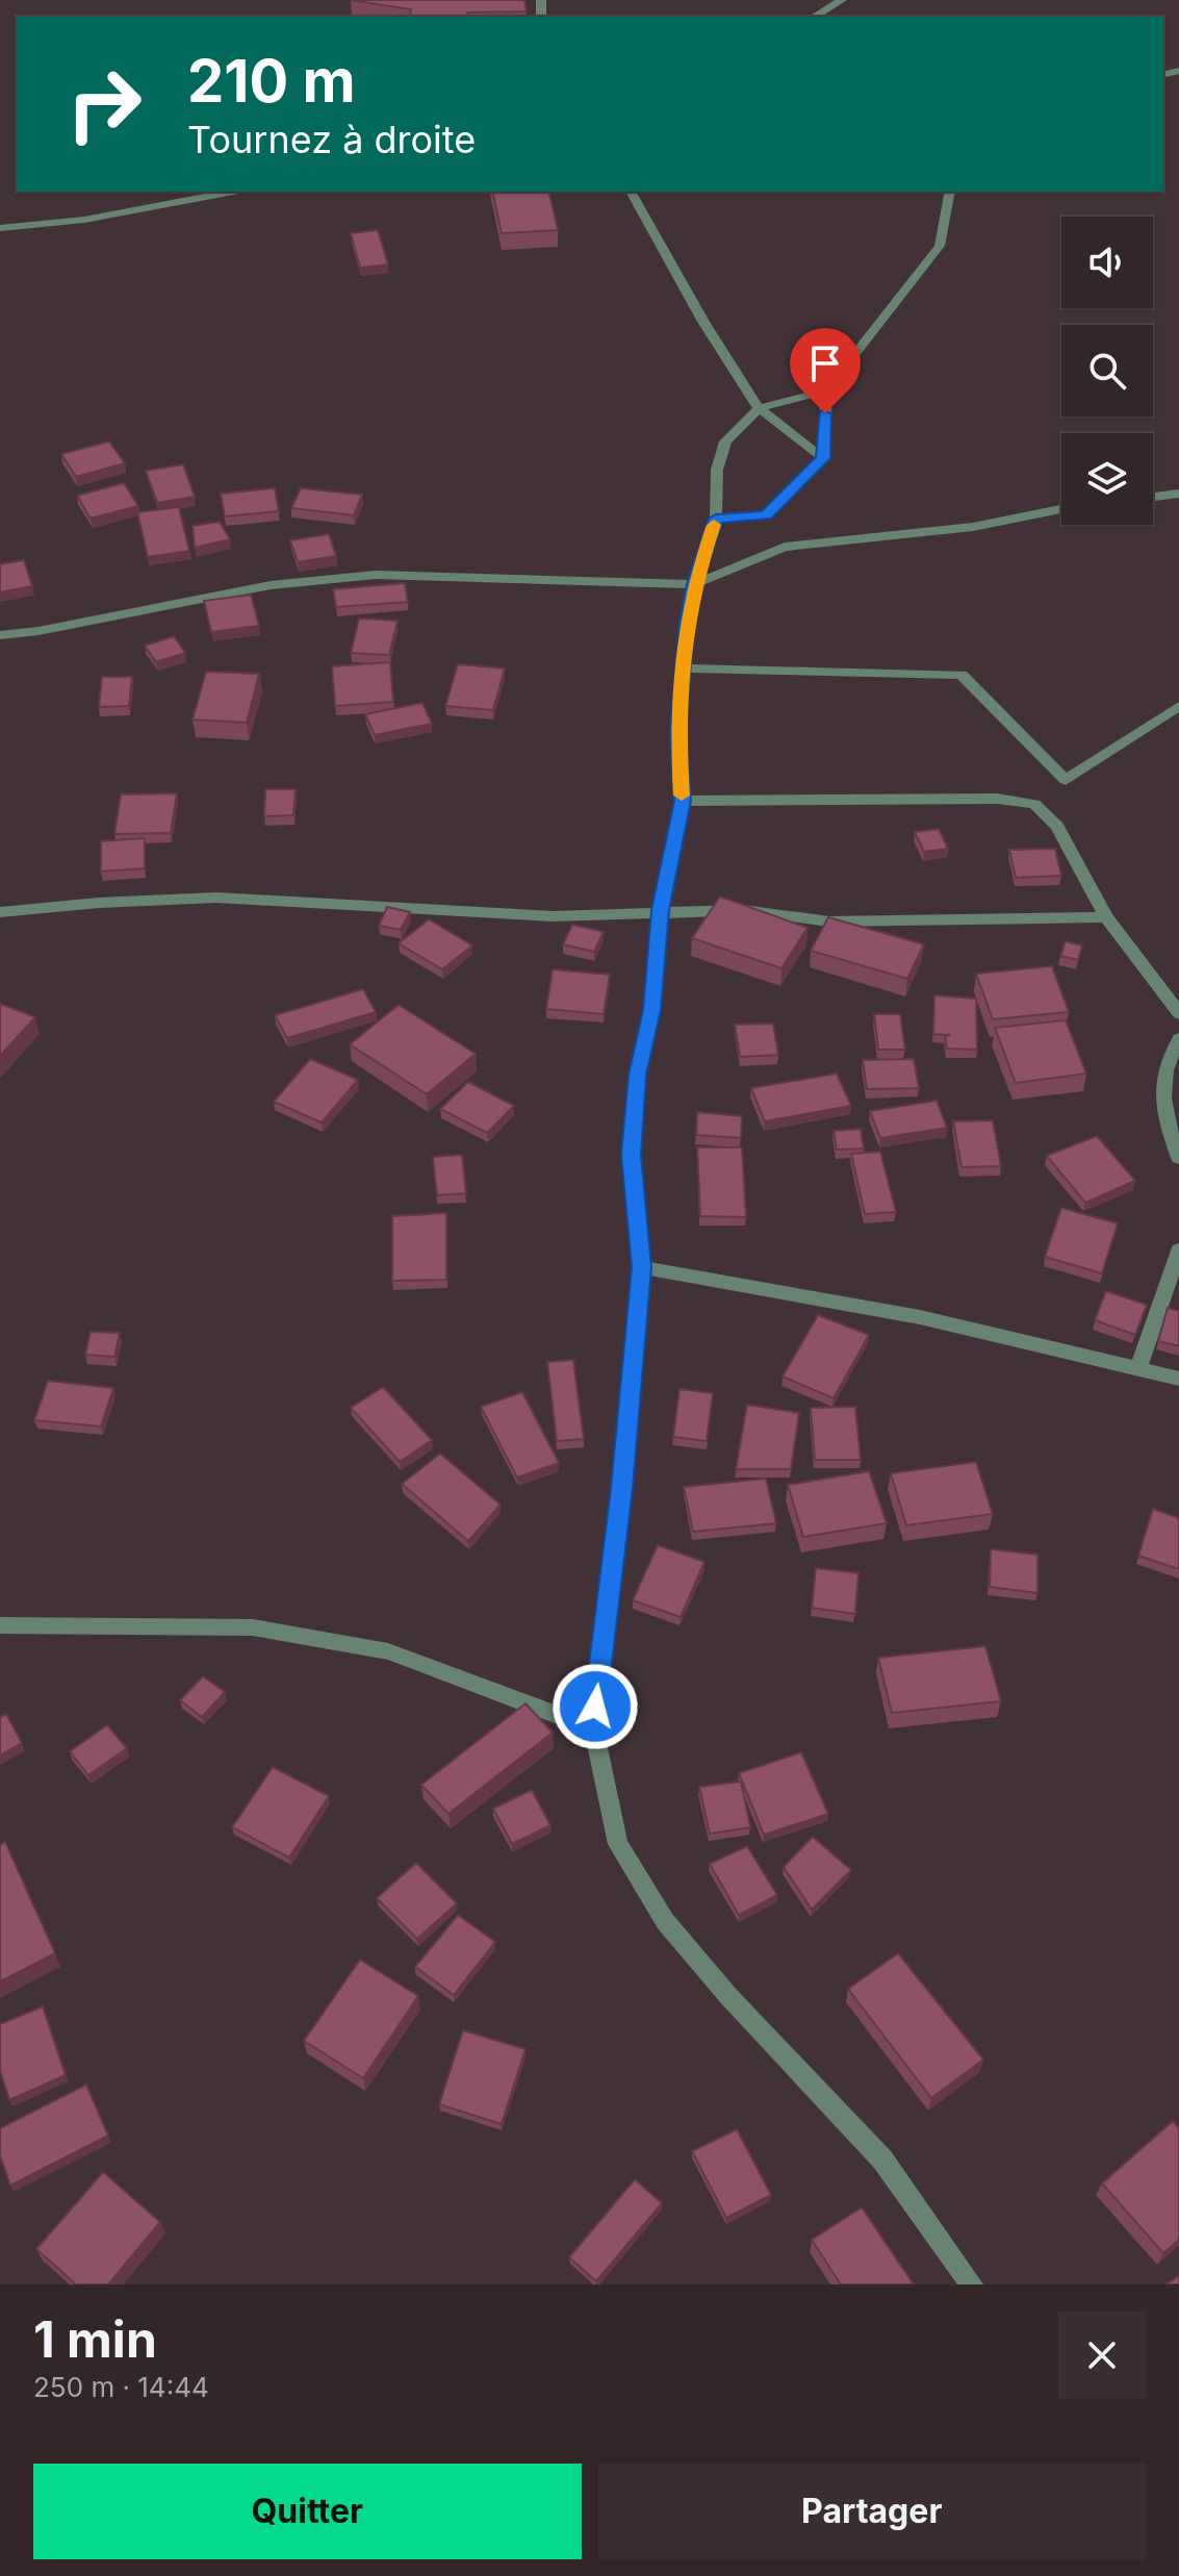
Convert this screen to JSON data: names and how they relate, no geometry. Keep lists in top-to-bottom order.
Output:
{
  "page": {
    "turn": ["210 m", "Tournez à droite"],
    "heading": ["1 min", "250 m · 14:44"],
    "buttons": ["Quitter", "Partager"]
  }
}
